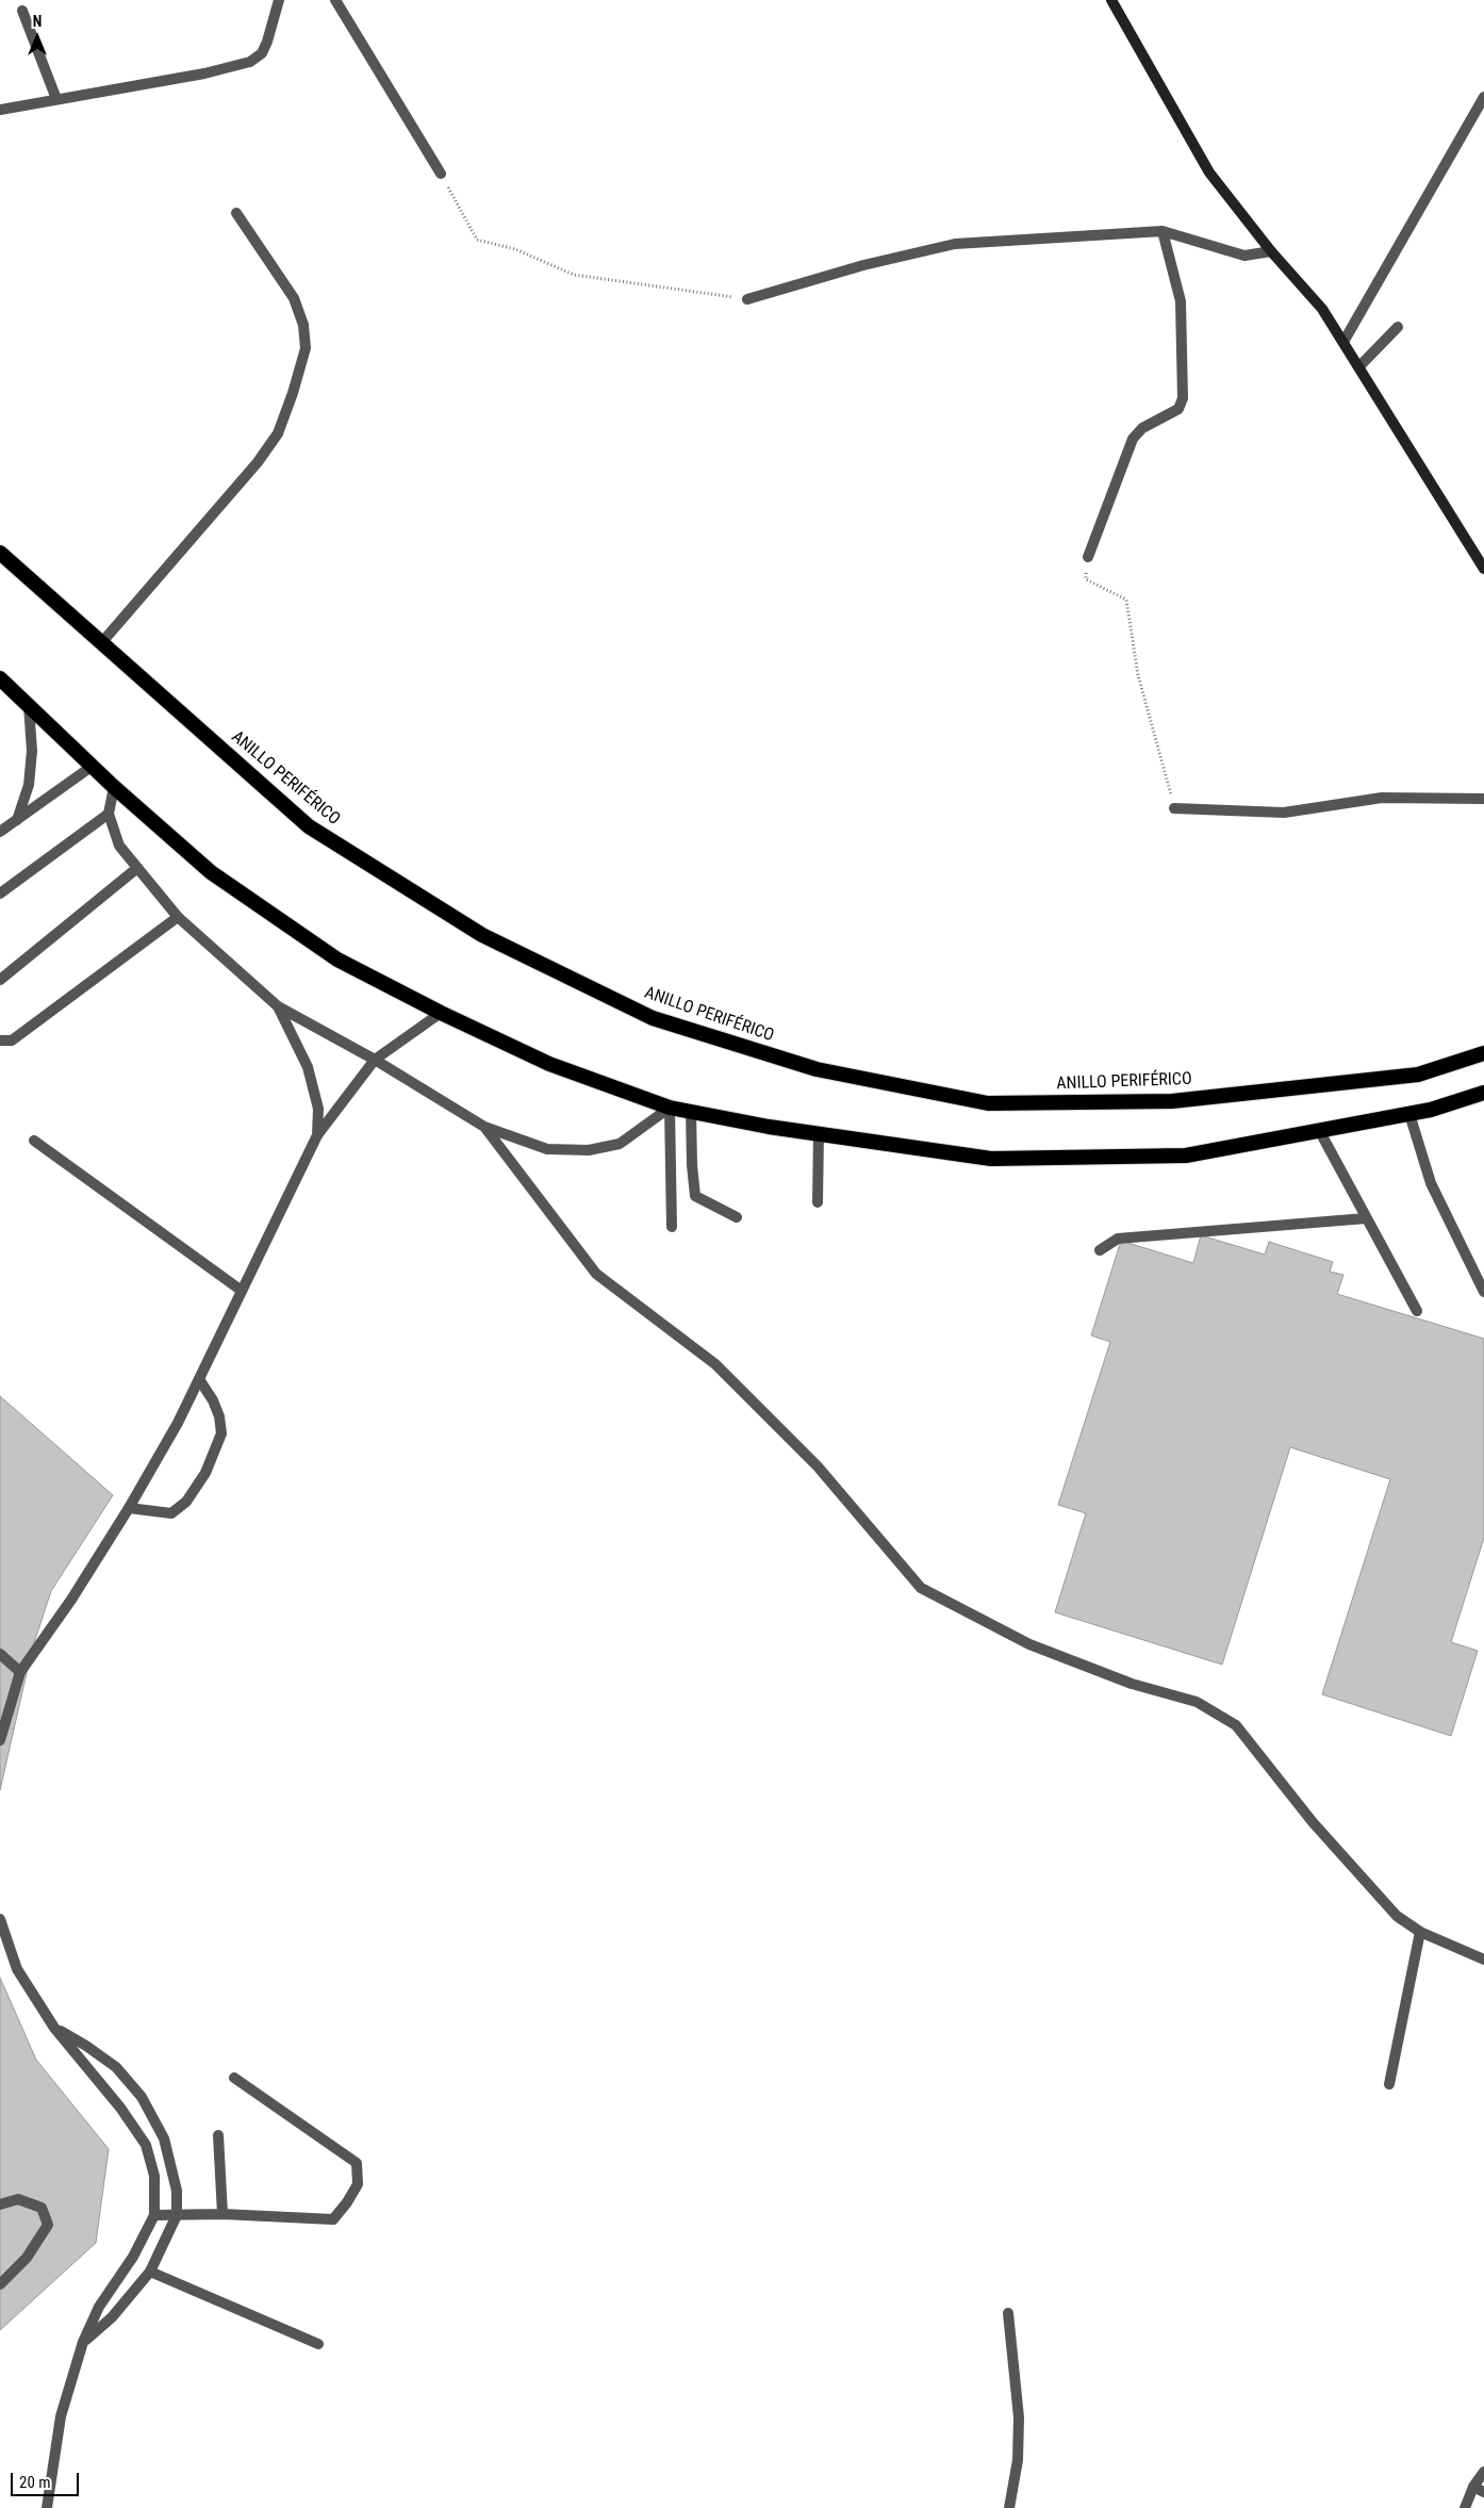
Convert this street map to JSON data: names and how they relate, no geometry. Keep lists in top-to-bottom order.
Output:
{
  "streets": {
    "highway": ["ANILLO PERIFÉRICO"]
  },
  "scale_bar": "20 m",
  "north": "top"
}
